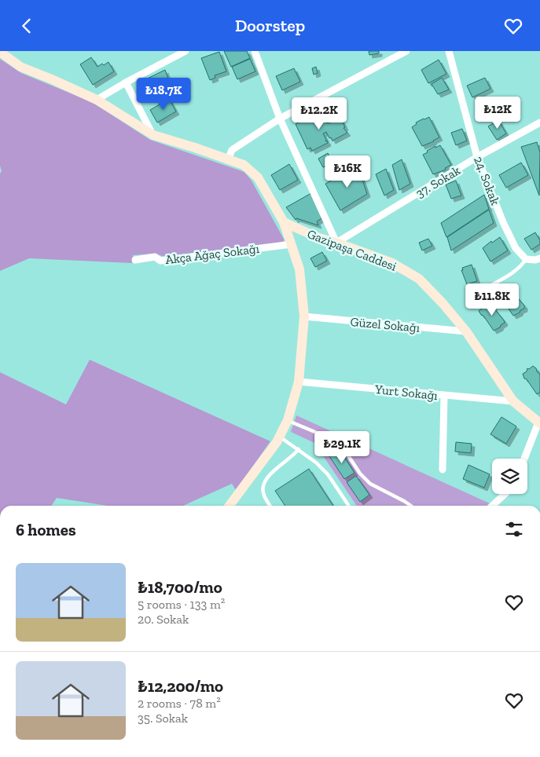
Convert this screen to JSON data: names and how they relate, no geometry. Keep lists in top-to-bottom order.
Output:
{
  "streets": {
    "main road": ["Gazipaşa Caddesi"],
    "street": [
      "24. Sokak",
      "37. Sokak",
      "Akça Ağaç Sokağı",
      "Güzel Sokağı",
      "Yurt Sokağı"
    ]
  },
  "crossings": [
    ["24. Sokak", "37. Sokak"],
    ["37. Sokak", "Gazipaşa Caddesi"],
    ["Gazipaşa Caddesi", "Güzel Sokağı"],
    ["Gazipaşa Caddesi", "Yurt Sokağı"]
  ],
  "page": {
    "header": "Doorstep",
    "price": [
      "₺18.7K",
      "₺12K",
      "₺12.2K",
      "₺16K",
      "₺11.8K",
      "₺29.1K"
    ],
    "heading": "6 homes",
    "list": [
      {
        "name": "₺18,700/mo",
        "note": "5 rooms · 133 m² · 20. Sokak"
      },
      {
        "name": "₺12,200/mo",
        "note": "2 rooms · 78 m² · 35. Sokak"
      }
    ]
  }
}
